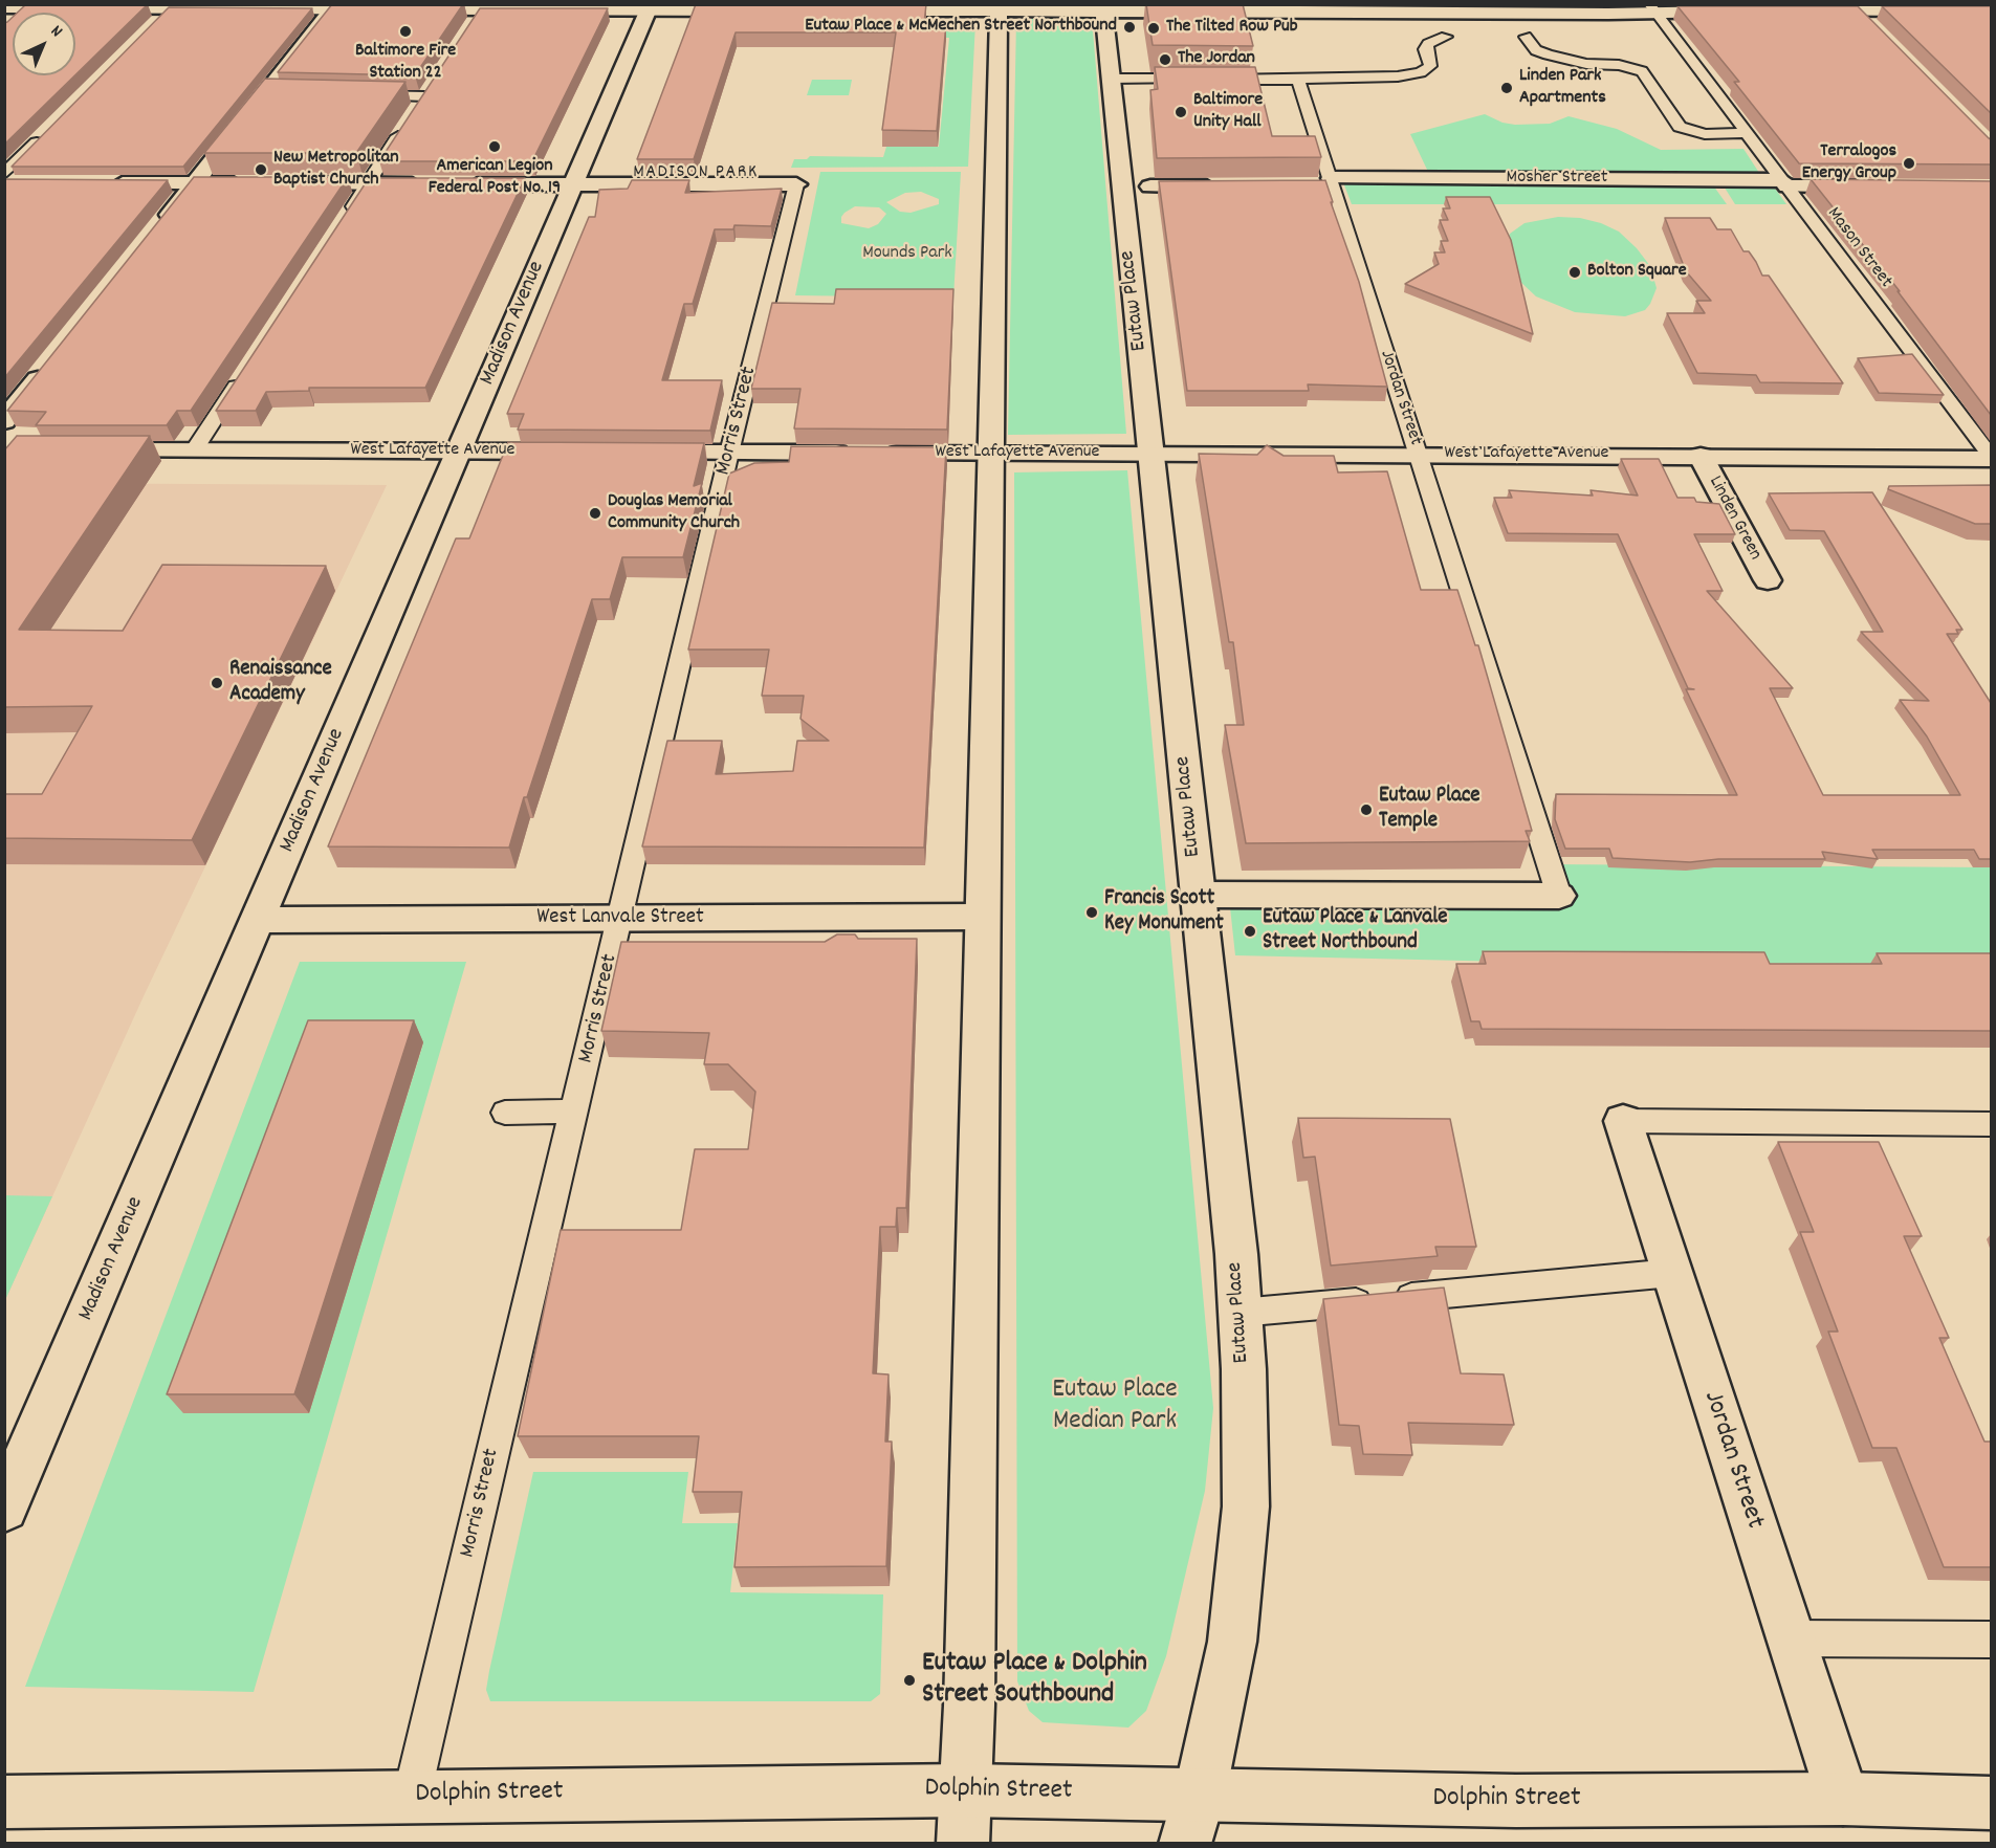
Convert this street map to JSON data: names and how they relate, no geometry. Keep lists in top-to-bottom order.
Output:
{
  "streets": {
    "street": [
      "Mosher Street",
      "Eutaw Place",
      "Madison Avenue",
      "Jordan Street",
      "West Lafayette Avenue",
      "Linden Green",
      "West Lanvale Street",
      "Dolphin Street"
    ],
    "lane": ["Mason Street", "Morris Street"]
  },
  "crossings": [
    ["Mosher Street", "Mason Street"],
    ["Mosher Street", "Jordan Street"],
    ["Mason Street", "West Lafayette Avenue"],
    ["Eutaw Place", "West Lafayette Avenue"],
    ["Eutaw Place", "Dolphin Street"],
    ["Madison Avenue", "West Lafayette Avenue"],
    ["Madison Avenue", "West Lanvale Street"],
    ["Jordan Street", "West Lafayette Avenue"],
    ["Jordan Street", "Dolphin Street"],
    ["Morris Street", "West Lafayette Avenue"],
    ["Morris Street", "West Lanvale Street"],
    ["Morris Street", "Dolphin Street"],
    ["West Lafayette Avenue", "Linden Green"]
  ],
  "districts": ["MADISON PARK"],
  "parks": ["Mounds Park", "Eutaw Place Median Park"],
  "places": [
    "Eutaw Place & McMechen Street Northbound",
    "The Tilted Row Pub",
    "Baltimore Fire Station 22",
    "The Jordan",
    "Linden Park Apartments",
    "Baltimore Unity Hall",
    "American Legion Federal Post No. 19",
    "Terralogos Energy Group",
    "New Metropolitan Baptist Church",
    "Bolton Square",
    "Douglas Memorial Community Church",
    "Renaissance Academy",
    "Eutaw Place Temple",
    "Francis Scott Key Monument",
    "Eutaw Place & Lanvale Street Northbound",
    "Eutaw Place & Dolphin Street Southbound"
  ],
  "north": "top right"
}
